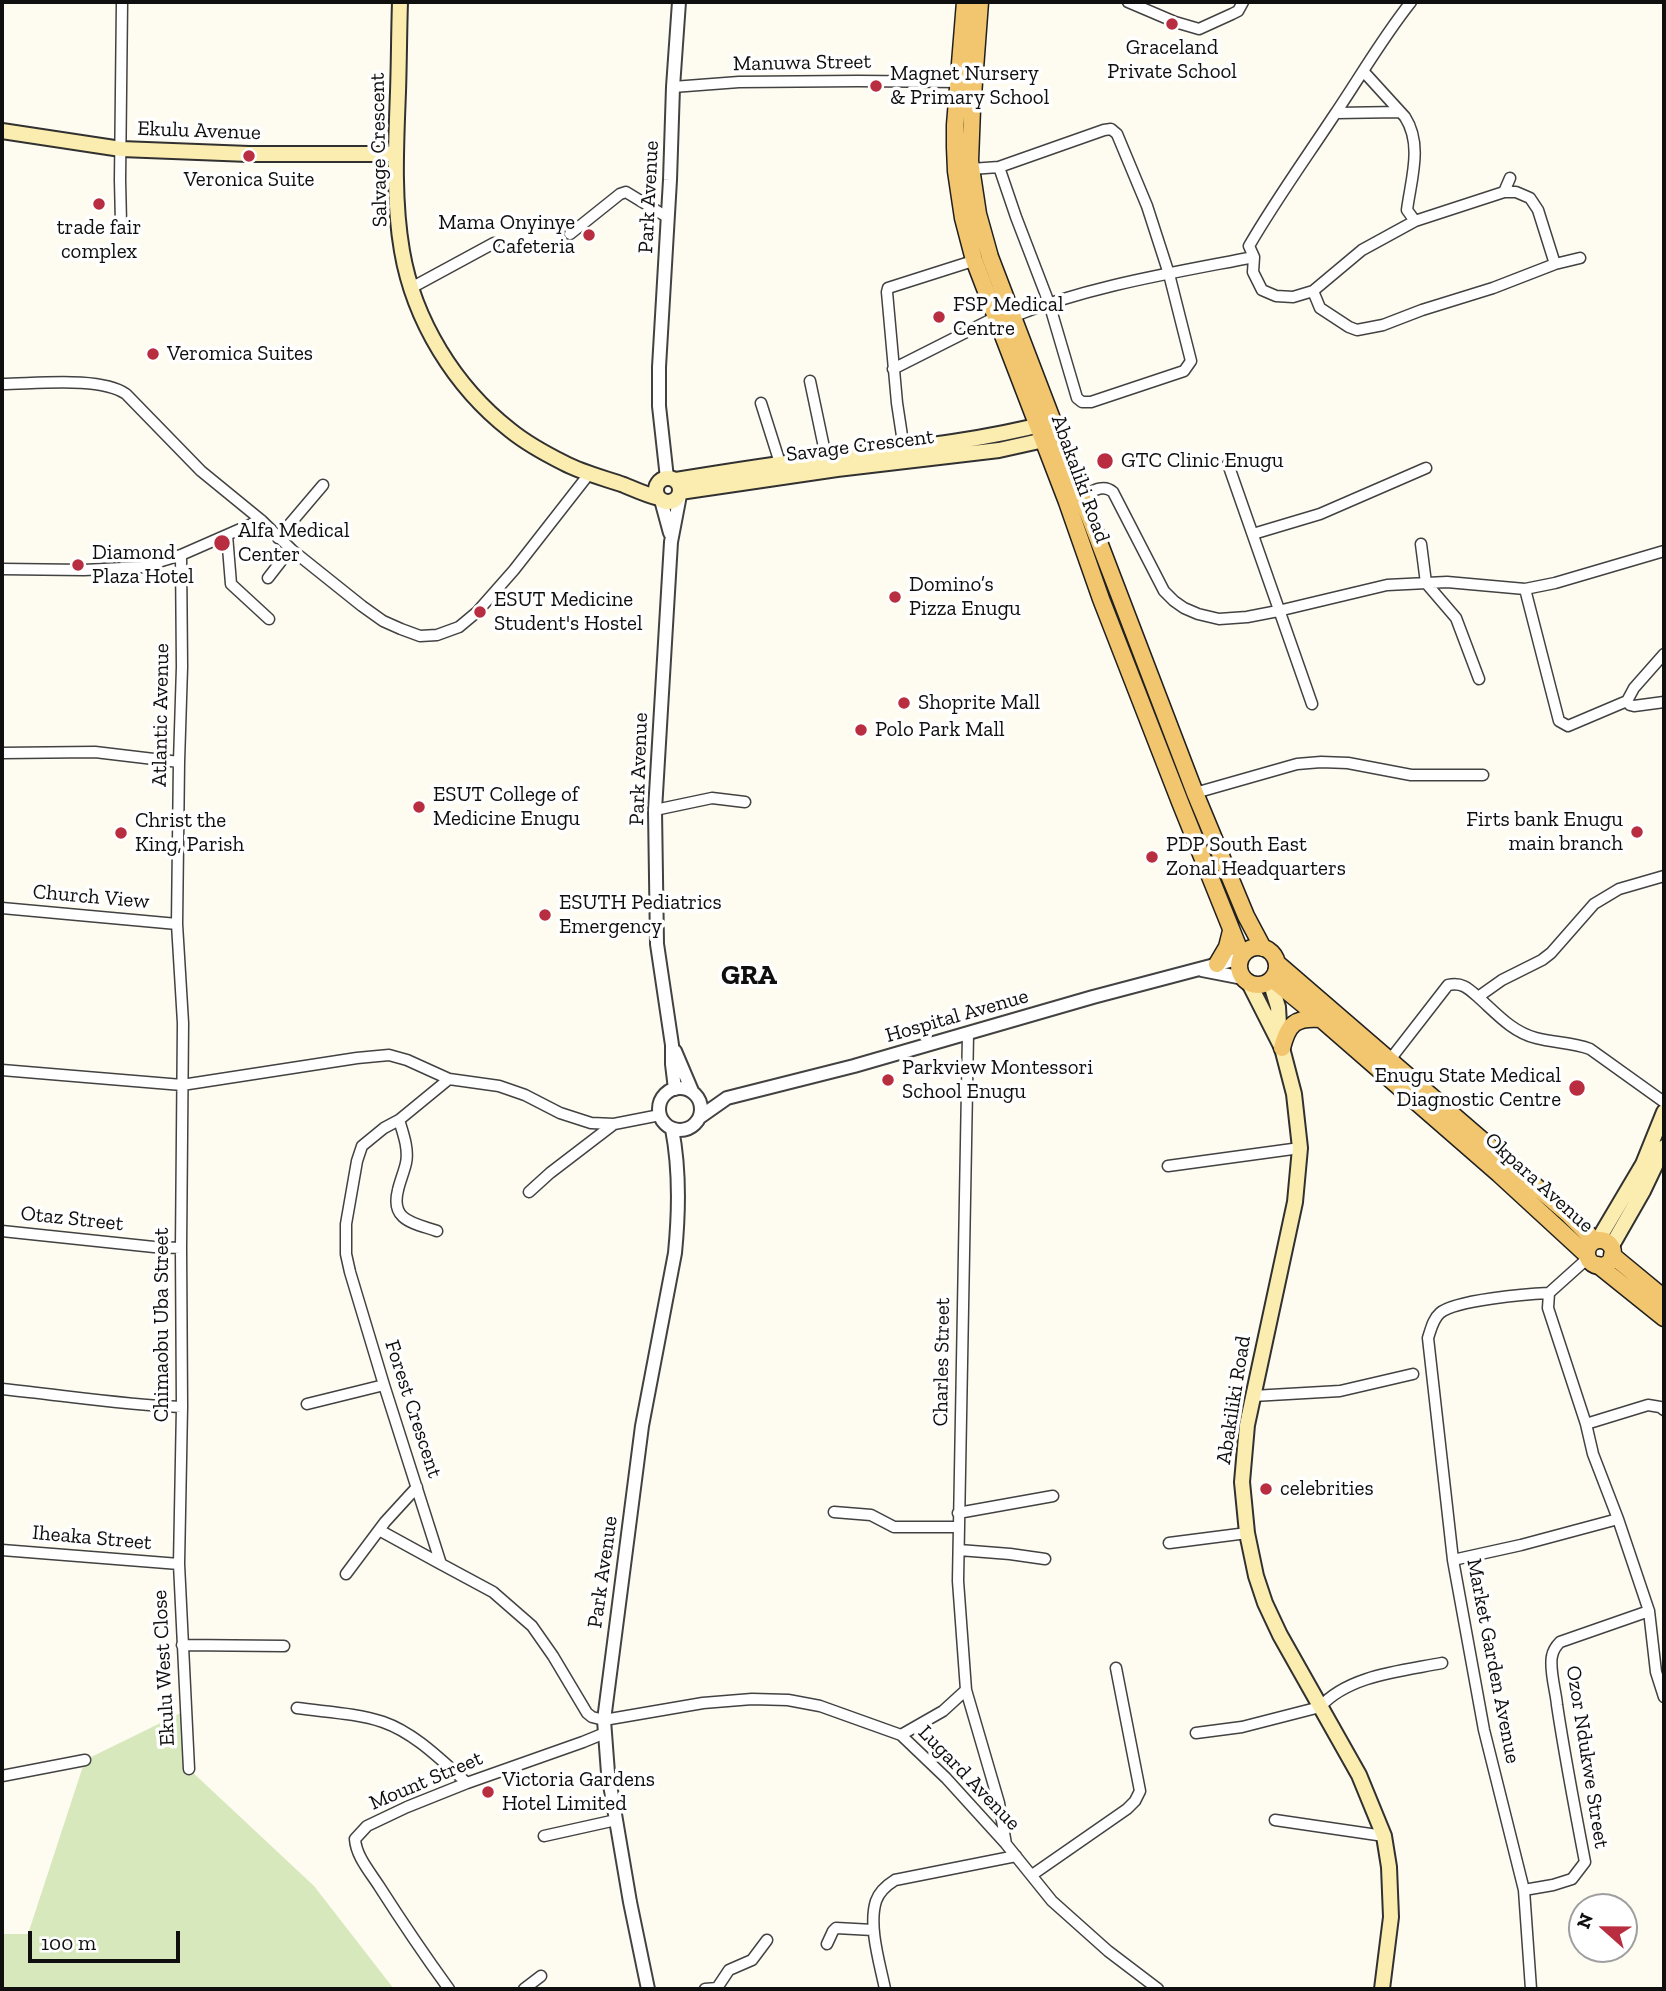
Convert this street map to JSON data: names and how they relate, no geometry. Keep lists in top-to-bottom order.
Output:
{
  "streets": {
    "main road": [
      "Ekulu Avenue",
      "Salvage Crescent",
      "Savage Crescent",
      "Abakaliki Road",
      "Okpara Avenue",
      "Abakiliki Road"
    ],
    "street": [
      "Manuwa Street",
      "Park Avenue",
      "Atlantic Avenue",
      "Church View",
      "Hospital Avenue",
      "Otaz Street",
      "Chimaobu Uba Street",
      "Charles Street",
      "Forest Crescent",
      "Iheaka Street",
      "Market Garden Avenue",
      "Ekulu West Close",
      "Ozor Ndukwe Street",
      "Lugard Avenue",
      "Mount Street"
    ]
  },
  "crossings": [
    ["Manuwa Street", "Park Avenue"],
    ["Manuwa Street", "Abakaliki Road"],
    ["Ekulu Avenue", "Salvage Crescent"],
    ["Park Avenue", "Savage Crescent"],
    ["Park Avenue", "Lugard Avenue"],
    ["Park Avenue", "Mount Street"],
    ["Savage Crescent", "Abakaliki Road"],
    ["Abakaliki Road", "Hospital Avenue"],
    ["Abakaliki Road", "Okpara Avenue"],
    ["Atlantic Avenue", "Church View"],
    ["Atlantic Avenue", "Chimaobu Uba Street"],
    ["Hospital Avenue", "Okpara Avenue"],
    ["Hospital Avenue", "Charles Street"],
    ["Otaz Street", "Chimaobu Uba Street"],
    ["Chimaobu Uba Street", "Iheaka Street"],
    ["Chimaobu Uba Street", "Ekulu West Close"],
    ["Charles Street", "Lugard Avenue"],
    ["Iheaka Street", "Ekulu West Close"],
    ["Market Garden Avenue", "Ozor Ndukwe Street"],
    ["Lugard Avenue", "Mount Street"]
  ],
  "districts": ["GRA"],
  "places": [
    "Graceland Private School",
    "Magnet Nursery & Primary School",
    "Veronica Suite",
    "trade fair complex",
    "Mama Onyinye Cafeteria",
    "FSP Medical Centre",
    "Veromica Suites",
    "GTC Clinic Enugu",
    "Alfa Medical Center",
    "Diamond Plaza Hotel",
    "Domino’s Pizza Enugu",
    "ESUT Medicine Student's Hostel",
    "Shoprite Mall",
    "Polo Park Mall",
    "ESUT College of Medicine Enugu",
    "Firts bank Enugu main branch",
    "Christ the King, Parish",
    "PDP South East Zonal Headquarters",
    "ESUTH Pediatrics Emergency",
    "Parkview Montessori School Enugu",
    "Enugu State Medical Diagnostic Centre",
    "celebrities",
    "Victoria Gardens Hotel Limited"
  ],
  "scale_bar": "100 m",
  "north": "left"
}
